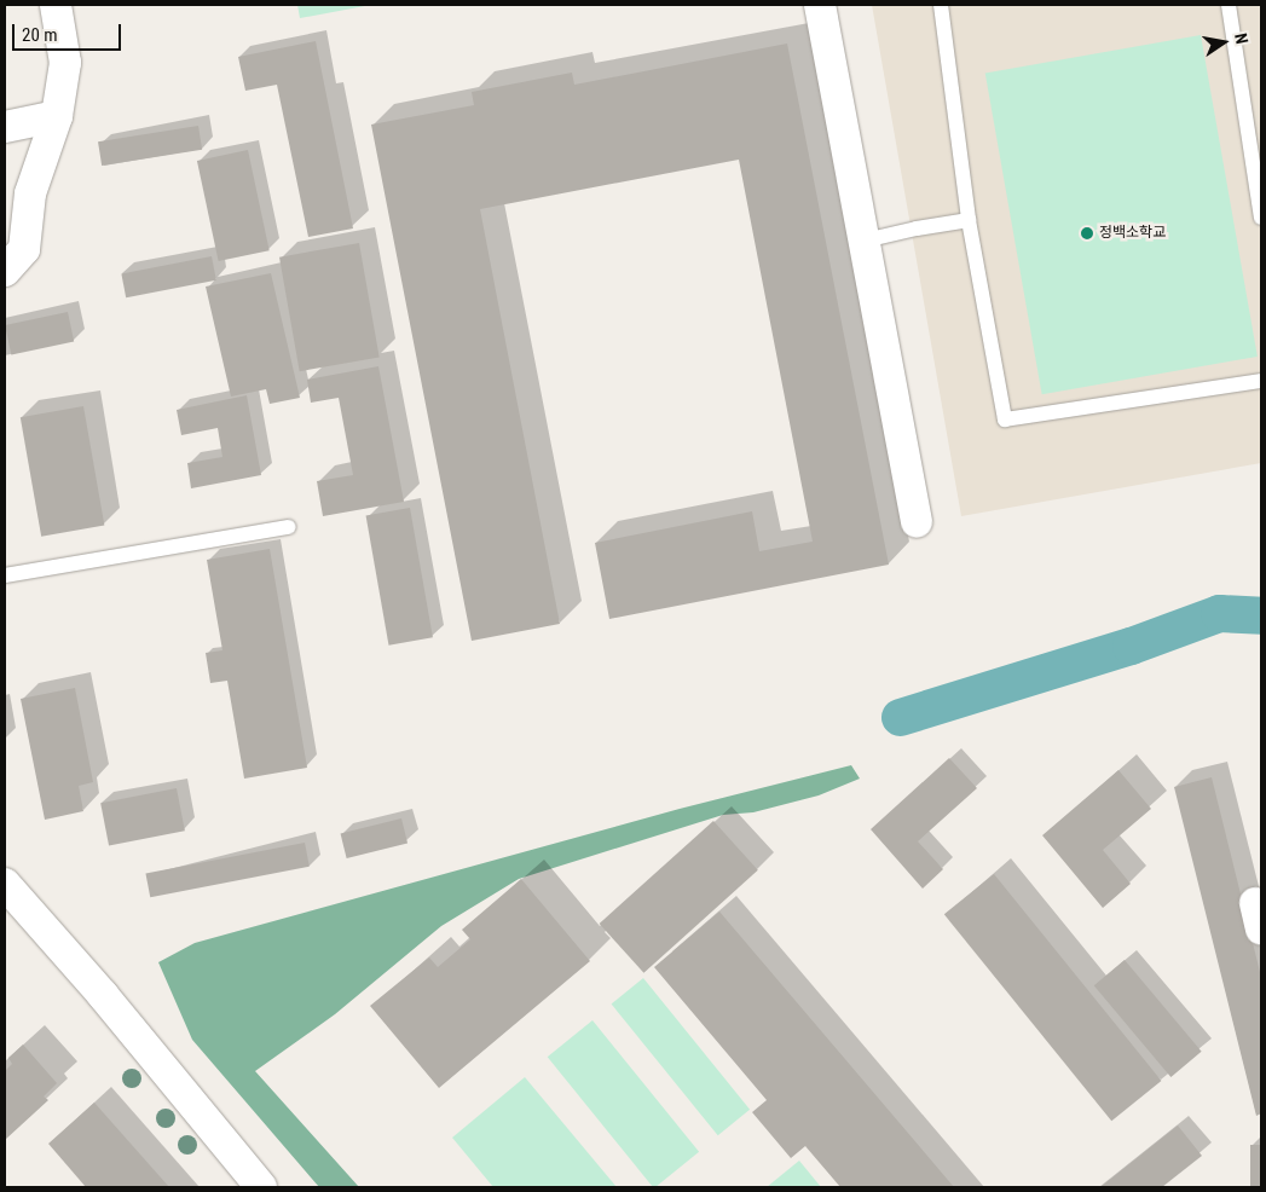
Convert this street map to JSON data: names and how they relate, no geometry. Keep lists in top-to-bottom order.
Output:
{
  "places": ["정백소학교"],
  "scale_bar": "20 m",
  "north": "right"
}
